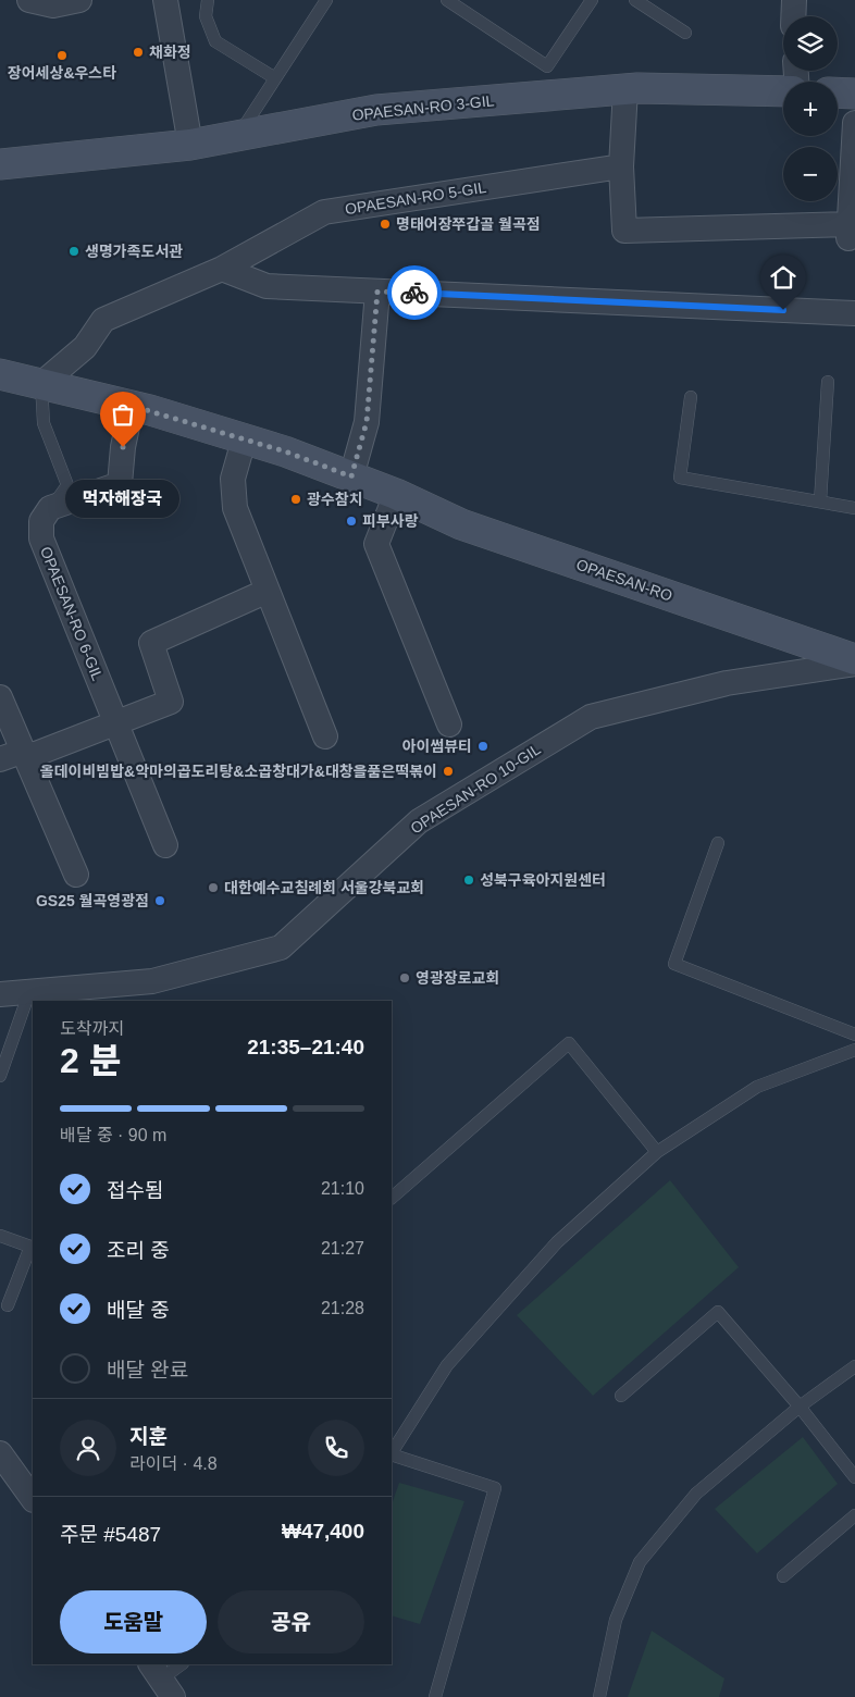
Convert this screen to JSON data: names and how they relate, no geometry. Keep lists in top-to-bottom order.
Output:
{
  "streets": {
    "main road": ["OPAESAN-RO 3-GIL", "OPAESAN-RO"],
    "street": ["OPAESAN-RO 5-GIL", "OPAESAN-RO 6-GIL", "OPAESAN-RO 10-GIL"]
  },
  "crossings": [
    ["OPAESAN-RO 5-GIL", "OPAESAN-RO"],
    ["OPAESAN-RO 5-GIL", "OPAESAN-RO 6-GIL"],
    ["OPAESAN-RO", "OPAESAN-RO 6-GIL"],
    ["OPAESAN-RO", "OPAESAN-RO 10-GIL"]
  ],
  "places": [
    "채화정",
    "장어세상&우스타",
    "명태어장쭈갑골 월곡점",
    "생명가족도서관",
    "먹자해장국",
    "광수참치",
    "피부사랑",
    "아이썸뷰티",
    "올데이비빔밥&악마의곱도리탕&소곱창대가&대창을품은떡볶이",
    "성북구육아지원센터",
    "대한예수교침례회 서울강북교회",
    "GS25 월곡영광점",
    "영광장로교회"
  ],
  "page": {
    "map_buttons": ["+", "−"],
    "bubble": "먹자해장국",
    "heading": ["2 분", "도착까지", "21:35–21:40"],
    "panel": [
      "지훈",
      "라이더 · 4.8",
      "주문 #5487",
      "₩47,400"
    ],
    "bar": "배달 중 · 90 m",
    "list": [
      ["접수됨", "21:10"],
      ["조리 중", "21:27"],
      ["배달 중", "21:28"],
      "배달 완료"
    ],
    "buttons": ["도움말", "공유"]
  }
}
